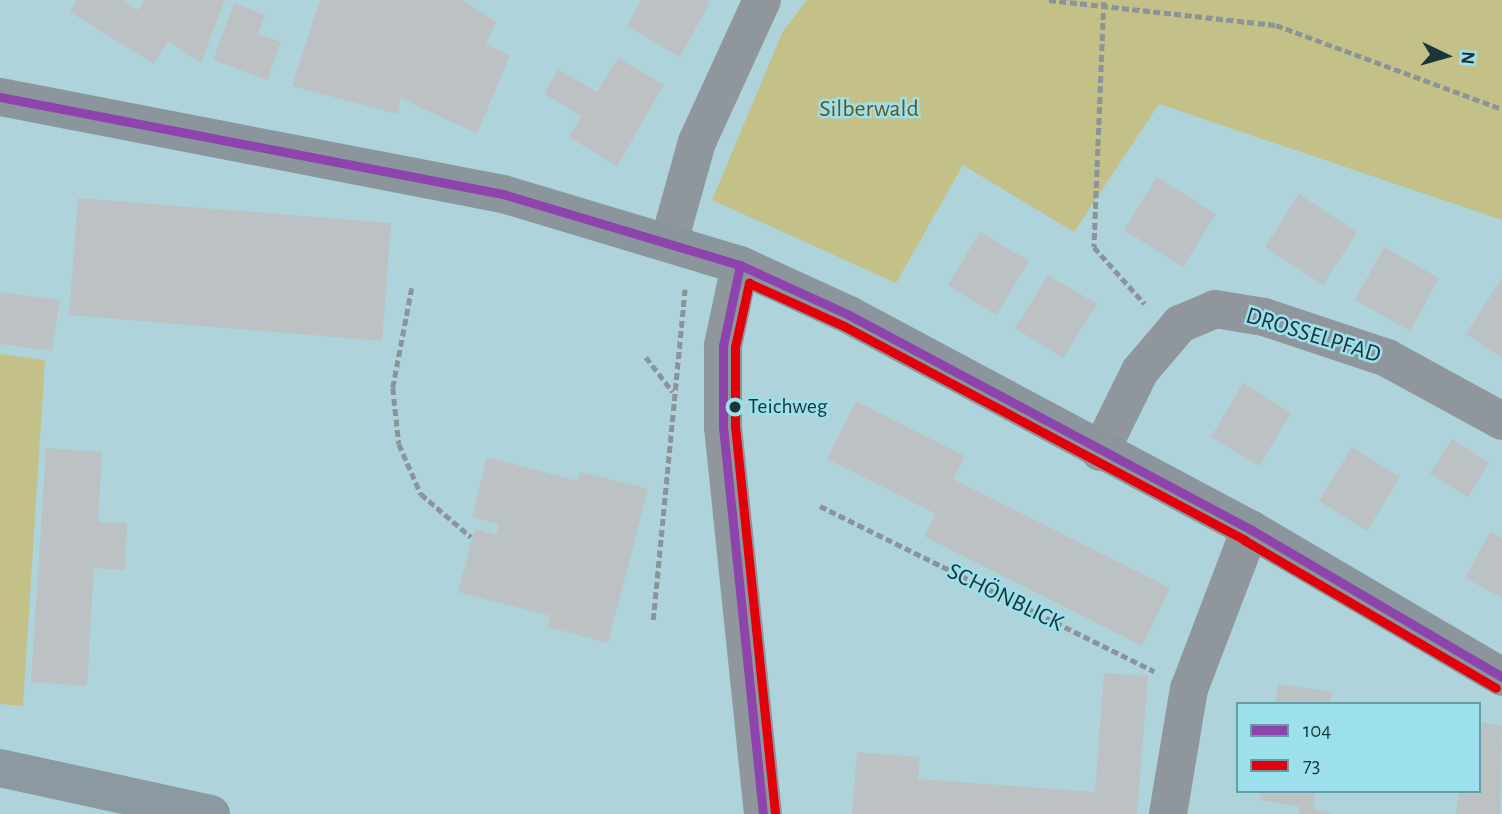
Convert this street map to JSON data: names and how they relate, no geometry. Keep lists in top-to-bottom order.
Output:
{
  "streets": {
    "street": ["DROSSELPFAD"],
    "path": ["SCHÖNBLICK"]
  },
  "parks": ["Silberwald"],
  "places": ["Teichweg"],
  "lines": ["transit line 104", "transit line 73"],
  "legend": ["104", "73"],
  "north": "right"
}
